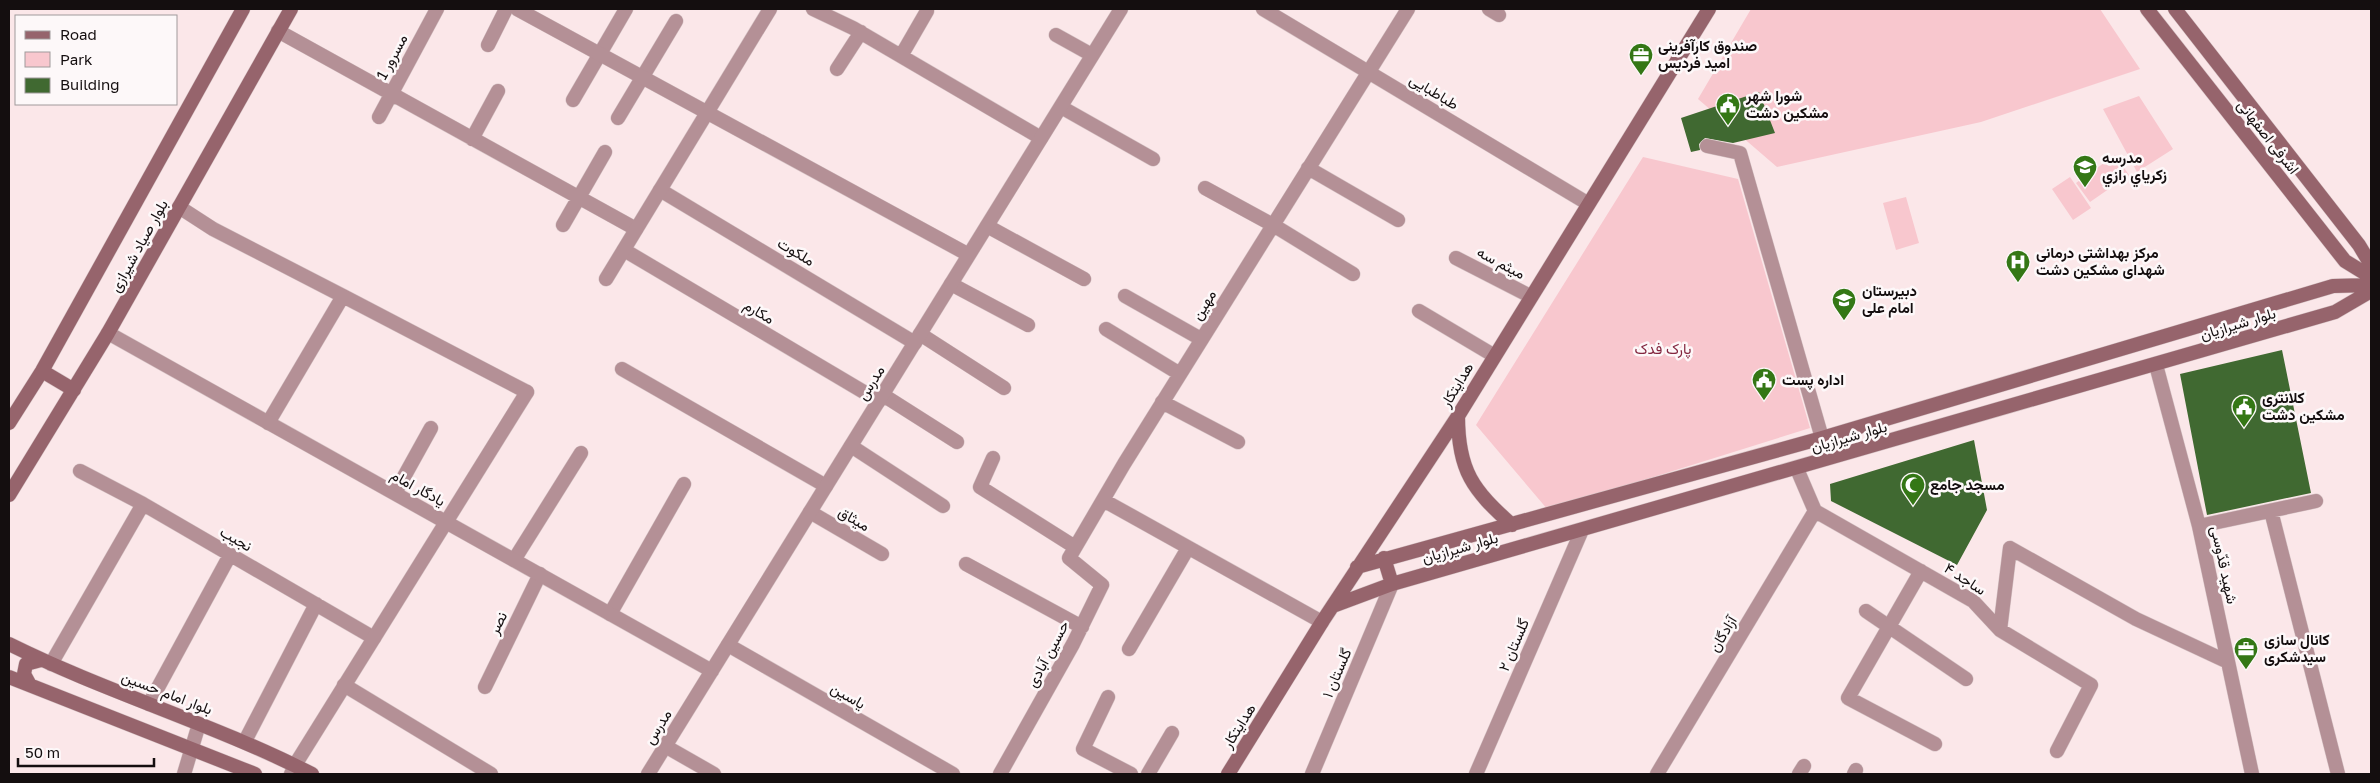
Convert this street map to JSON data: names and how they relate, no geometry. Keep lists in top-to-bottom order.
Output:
{
  "streets": {
    "main road": [
      "اشرفی اصفهانی",
      "بلوار صیاد شیرازی",
      "بلوار شیرازیان",
      "هدایتکار",
      "بلوار امام حسین"
    ],
    "street": [
      "مسرور 1",
      "طباطبایی",
      "ملکوت",
      "میثم سه",
      "مهین",
      "مکارم",
      "مدرس",
      "یادگار امام",
      "میثاق",
      "نجیب",
      "شهید قدّوسی",
      "ساجد ۴",
      "نصر",
      "آزادگان",
      "گلستان ۲",
      "حسین آبادی",
      "گلستان ۱",
      "یاسین"
    ]
  },
  "crossings": [
    ["طباطبایی", "مهین"],
    ["طباطبایی", "هدایتکار"],
    ["بلوار صیاد شیرازی", "یادگار امام"],
    ["ملکوت", "مدرس"],
    ["میثم سه", "هدایتکار"],
    ["مهین", "حسین آبادی"],
    ["مکارم", "مدرس"],
    ["بلوار شیرازیان", "هدایتکار"],
    ["بلوار شیرازیان", "شهید قدّوسی"],
    ["بلوار شیرازیان", "گلستان ۲"],
    ["بلوار شیرازیان", "گلستان ۱"],
    ["مدرس", "یادگار امام"],
    ["مدرس", "میثاق"],
    ["مدرس", "یاسین"],
    ["یادگار امام", "نصر"],
    ["ساجد ۴", "آزادگان"]
  ],
  "parks": ["پارک فدک"],
  "places": {
    "office": ["صندوق کارآفرینی امید فردیس", "کانال سازی سیدشکری"],
    "public building": ["شورا شهر مشکین دشت", "اداره پست", "کلانتری مشکین دشت"],
    "school or university": ["مدرسه زكرياي رازي", "دبیرستان امام علی"],
    "hospital": ["مرکز بهداشتی درمانی شهدای مشکین دشت"],
    "mosque": ["مسجد جامع"]
  },
  "legend": ["Road", "Park", "Building"],
  "scale_bar": "50 m"
}
